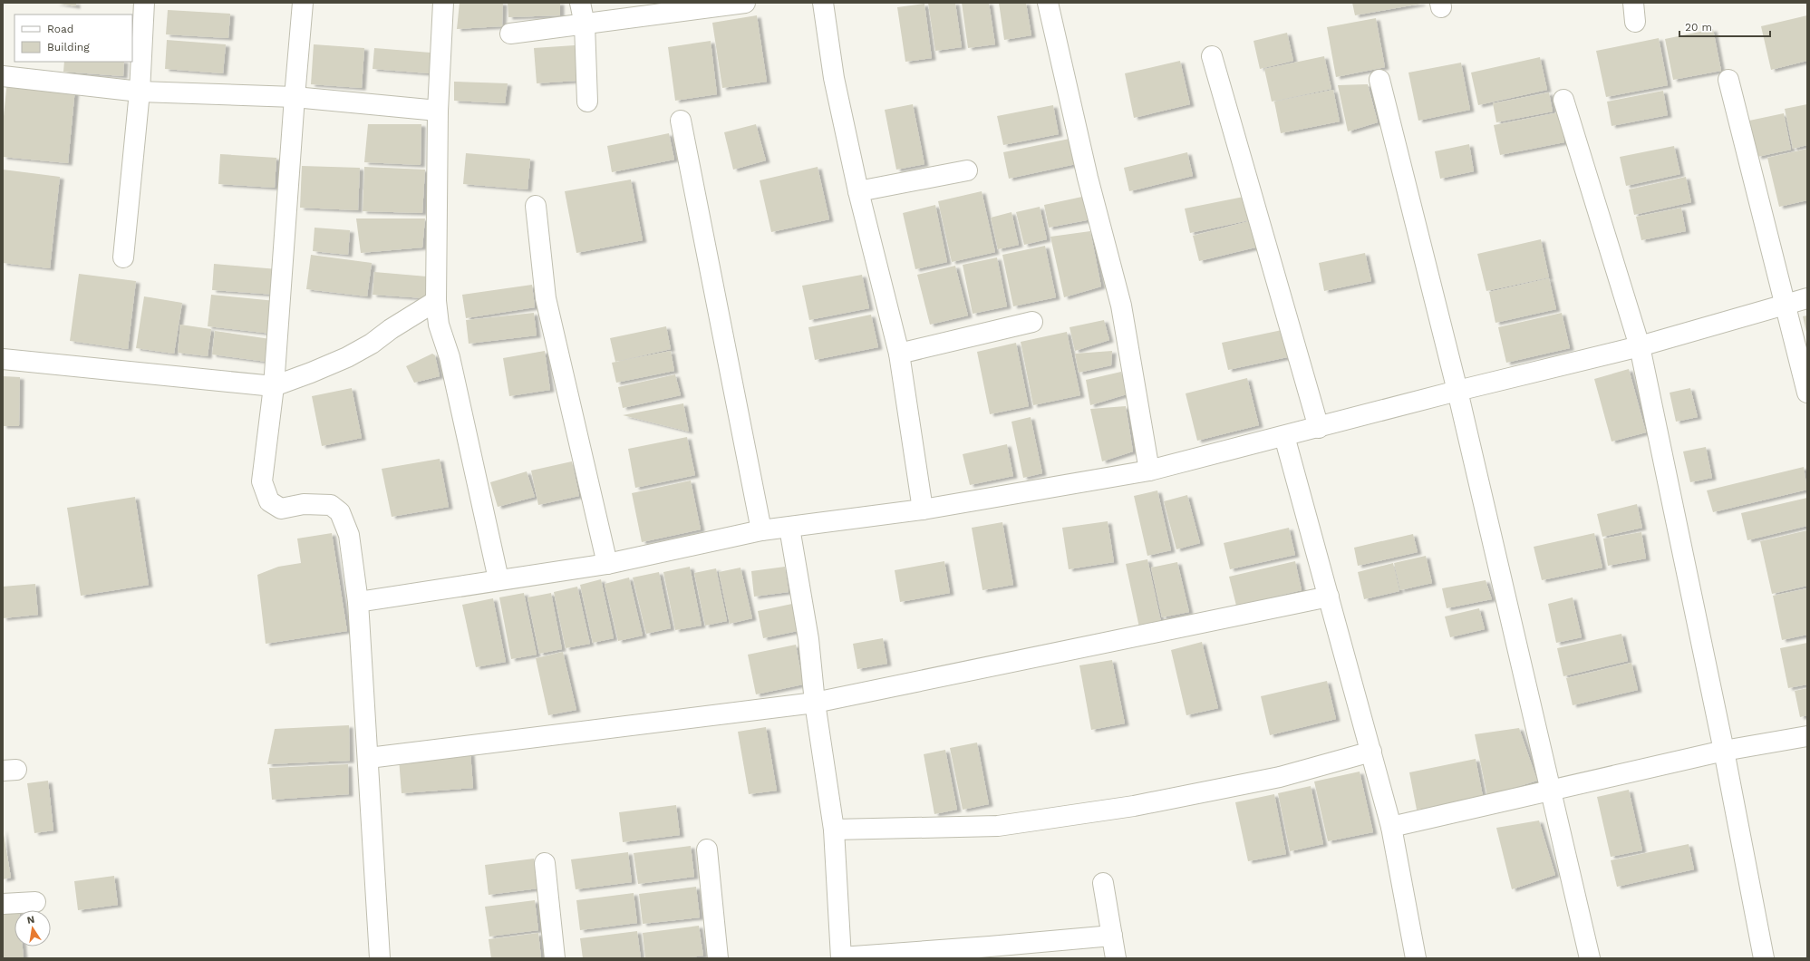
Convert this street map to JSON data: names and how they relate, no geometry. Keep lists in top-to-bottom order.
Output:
{
  "legend": ["Road", "Building"],
  "scale_bar": "20 m",
  "north": "top"
}
